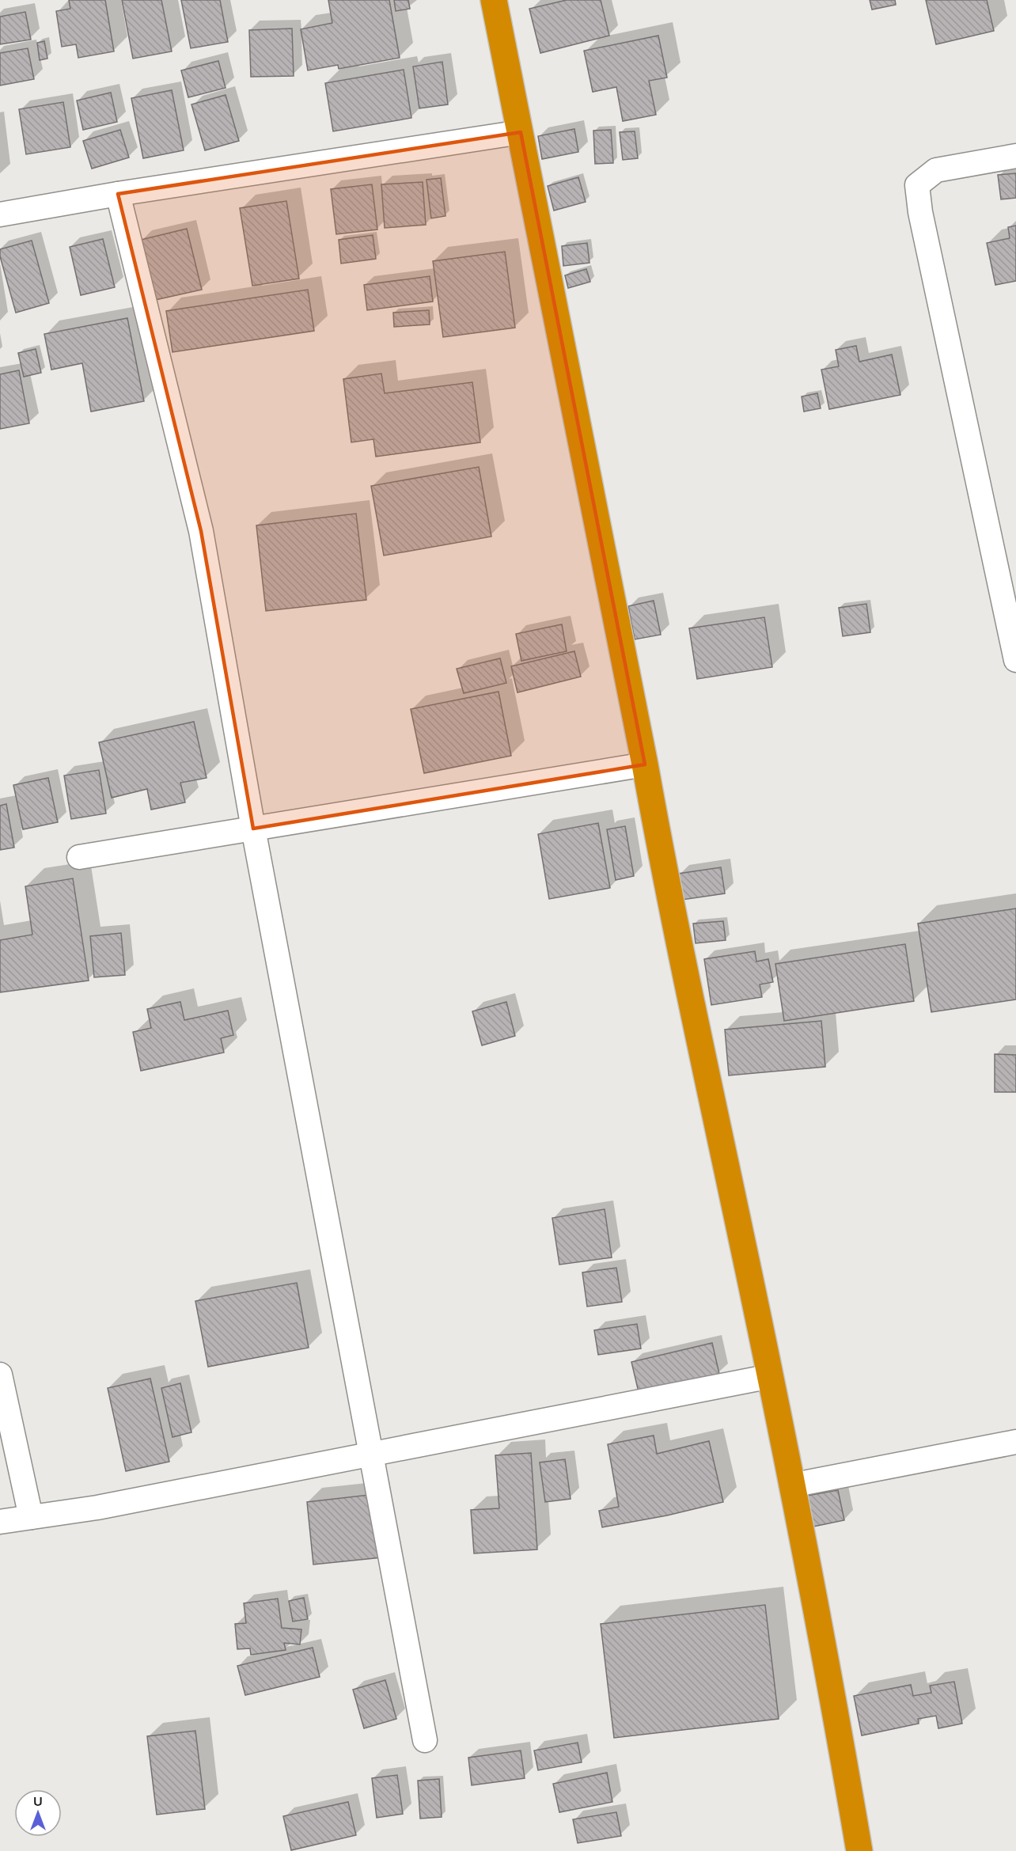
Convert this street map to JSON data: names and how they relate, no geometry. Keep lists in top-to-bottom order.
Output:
{
  "north": "top"
}
